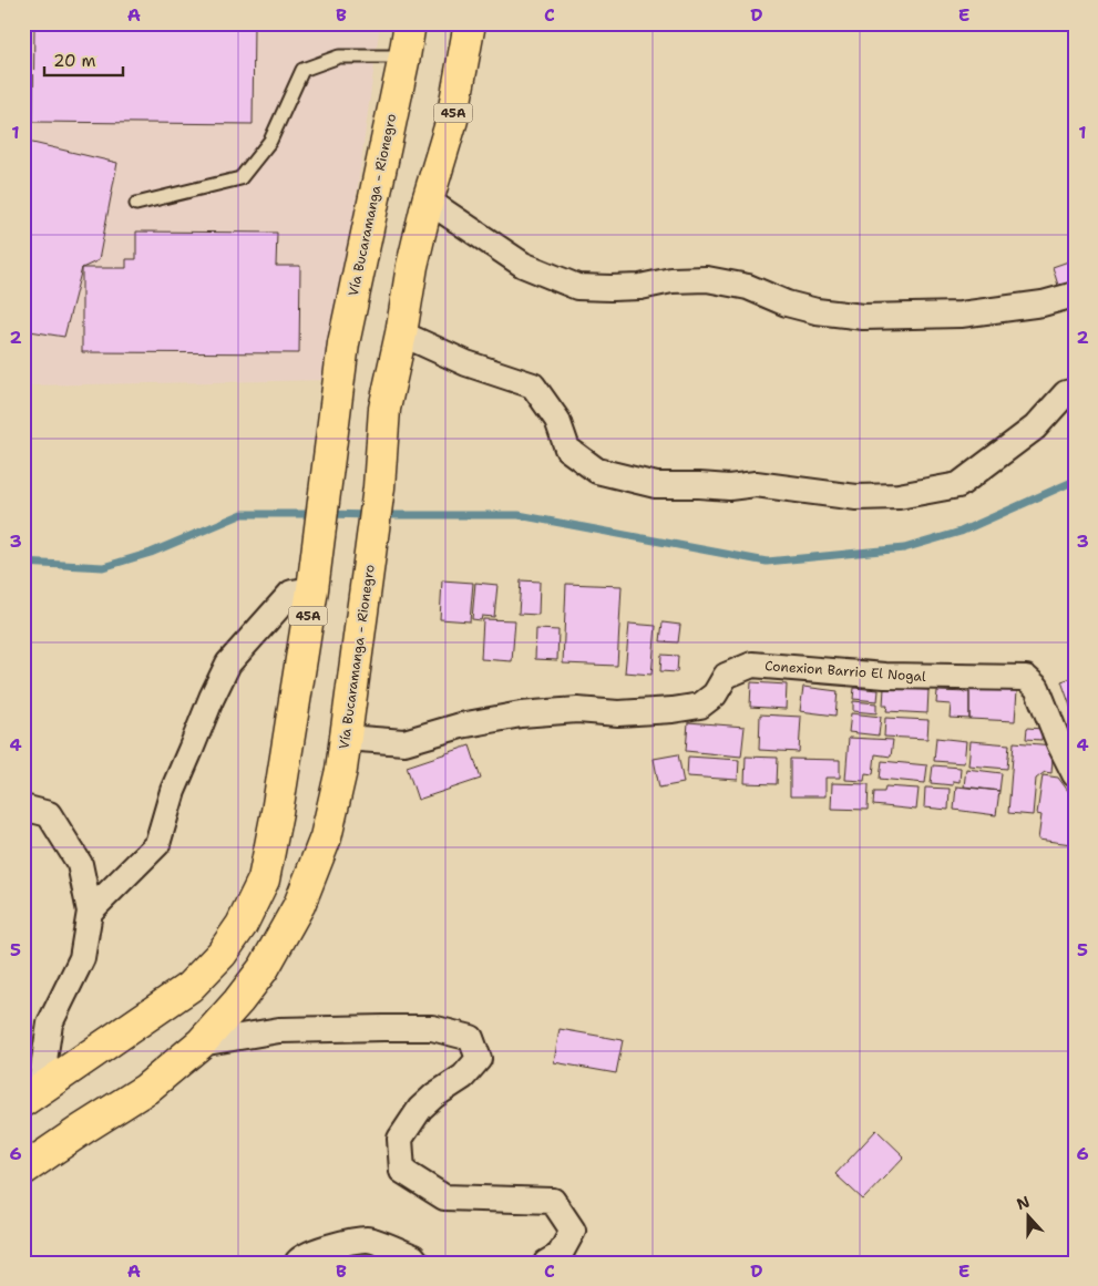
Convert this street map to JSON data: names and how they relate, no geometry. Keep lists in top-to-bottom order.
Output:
{
  "streets": {
    "highway": ["45A", "Vía Bucaramanga - Rionegro"],
    "street": ["Conexion Barrio El Nogal"]
  },
  "crossings": [
    ["Vía Bucaramanga - Rionegro", "Conexion Barrio El Nogal"]
  ],
  "scale_bar": "20 m",
  "north": "top",
  "grid": {
    "columns": [
      "A",
      "B",
      "C",
      "D",
      "E"
    ],
    "rows": [
      "1",
      "2",
      "3",
      "4",
      "5",
      "6"
    ]
  }
}
